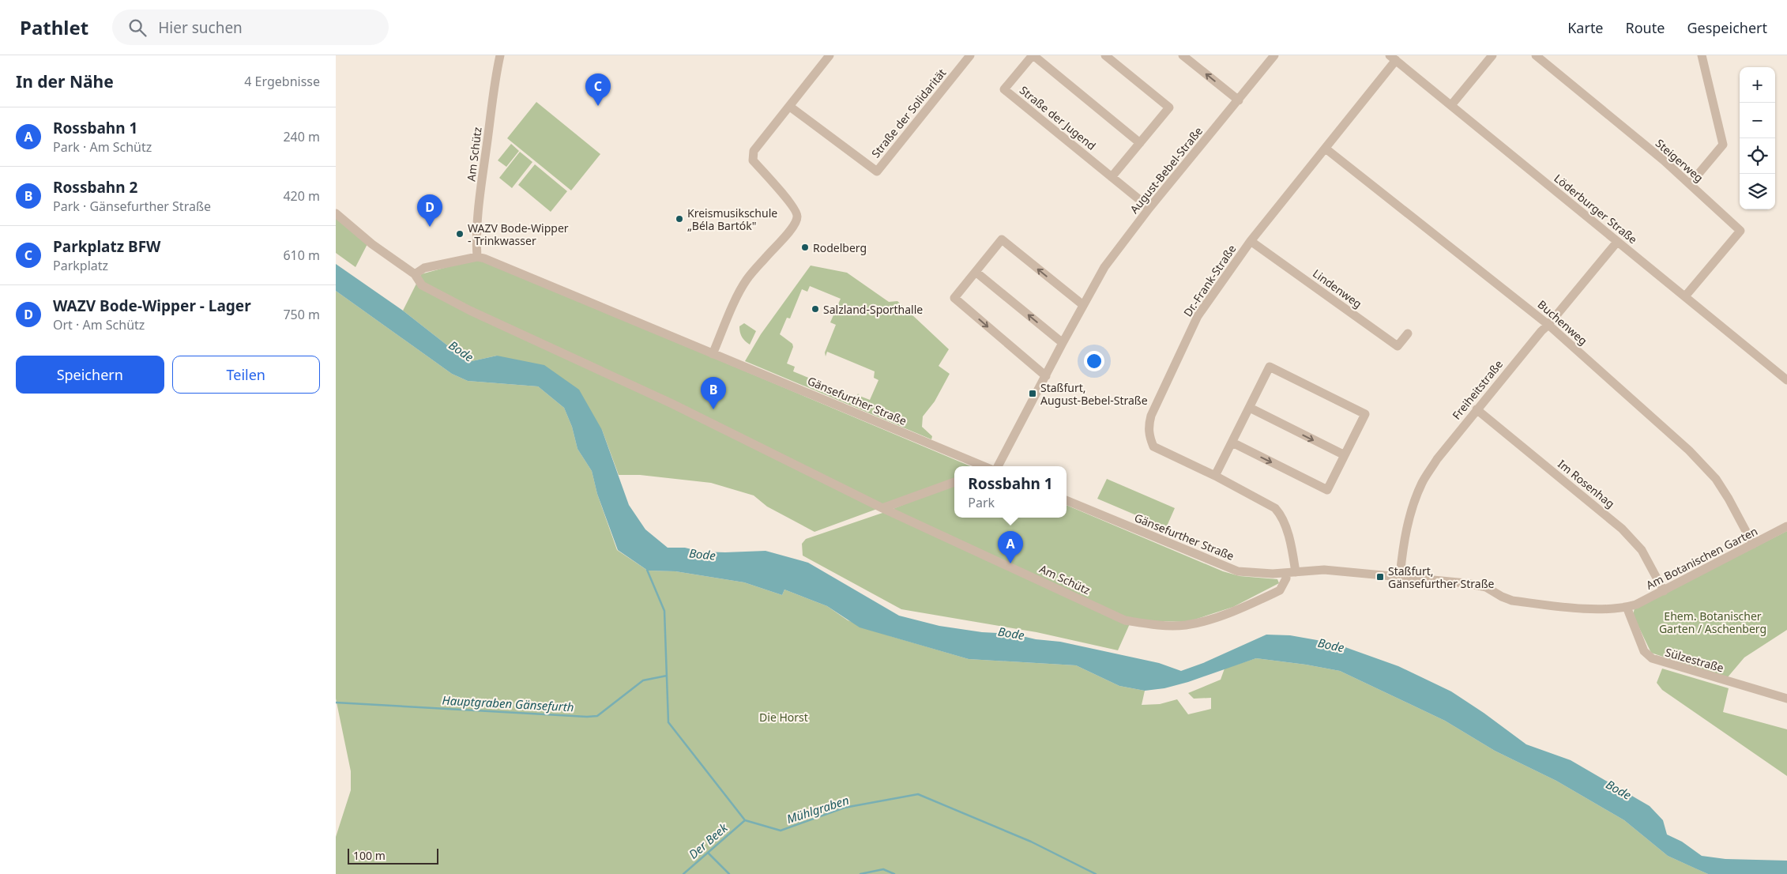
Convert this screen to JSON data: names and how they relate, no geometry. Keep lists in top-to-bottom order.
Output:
{
  "streets": {
    "street": [
      "Straße der Solidarität",
      "Straße der Jugend",
      "Am Schütz",
      "Steigerweg",
      "August-Bebel-Straße",
      "Löderburger Straße",
      "Dr.-Frank-Straße",
      "Lindenweg",
      "Buchenweg",
      "Freiheitstraße",
      "Gänsefurther Straße",
      "Im Rosenhag",
      "Am Botanischen Garten",
      "Sülzestraße"
    ]
  },
  "crossings": [
    ["Straße der Jugend", "August-Bebel-Straße"],
    ["Am Schütz", "Gänsefurther Straße"],
    ["Steigerweg", "Löderburger Straße"],
    ["Löderburger Straße", "Dr.-Frank-Straße"],
    ["Löderburger Straße", "Freiheitstraße"],
    ["Dr.-Frank-Straße", "Lindenweg"],
    ["Dr.-Frank-Straße", "Buchenweg"],
    ["Dr.-Frank-Straße", "Gänsefurther Straße"],
    ["Buchenweg", "Freiheitstraße"],
    ["Buchenweg", "Am Botanischen Garten"],
    ["Freiheitstraße", "Gänsefurther Straße"],
    ["Freiheitstraße", "Im Rosenhag"],
    ["Gänsefurther Straße", "Am Botanischen Garten"],
    ["Gänsefurther Straße", "Sülzestraße"],
    ["Im Rosenhag", "Am Botanischen Garten"],
    ["Am Botanischen Garten", "Sülzestraße"]
  ],
  "water": [
    "Bode",
    "Hauptgraben Gänsefurth",
    "Mühlgraben",
    "Der Beek"
  ],
  "parks": ["Ehem. Botanischer Garten / Aschenberg", "Die Horst"],
  "places": {
    "other": [
      "Kreismusikschule „Béla Bartók\"",
      "WAZV Bode-Wipper - Trinkwasser",
      "Rodelberg",
      "Salzland-Sporthalle"
    ],
    "transit": ["Staßfurt, August-Bebel-Straße", "Staßfurt, Gänsefurther Straße"]
  },
  "scale_bar": "100 m",
  "page": {
    "header": "Pathlet",
    "search": "Hier suchen",
    "nav": ["Karte", "Route", "Gespeichert"],
    "heading": ["In der Nähe", "4 Ergebnisse"],
    "map_buttons": ["+", "−"],
    "pins": [
      "C",
      "D",
      "B",
      "A"
    ],
    "list": [
      {
        "mark": "A",
        "name": "Rossbahn 1",
        "note": "Park · Am Schütz",
        "value": "240 m"
      },
      {
        "mark": "B",
        "name": "Rossbahn 2",
        "note": "Park · Gänsefurther Straße",
        "value": "420 m"
      },
      {
        "mark": "C",
        "name": "Parkplatz BFW",
        "note": "Parkplatz",
        "value": "610 m"
      },
      {
        "mark": "D",
        "name": "WAZV Bode-Wipper - Lager",
        "note": "Ort · Am Schütz",
        "value": "750 m"
      }
    ],
    "buttons": ["Speichern", "Teilen"],
    "popup": ["Rossbahn 1", "Park"],
    "scale": "100 m"
  }
}
